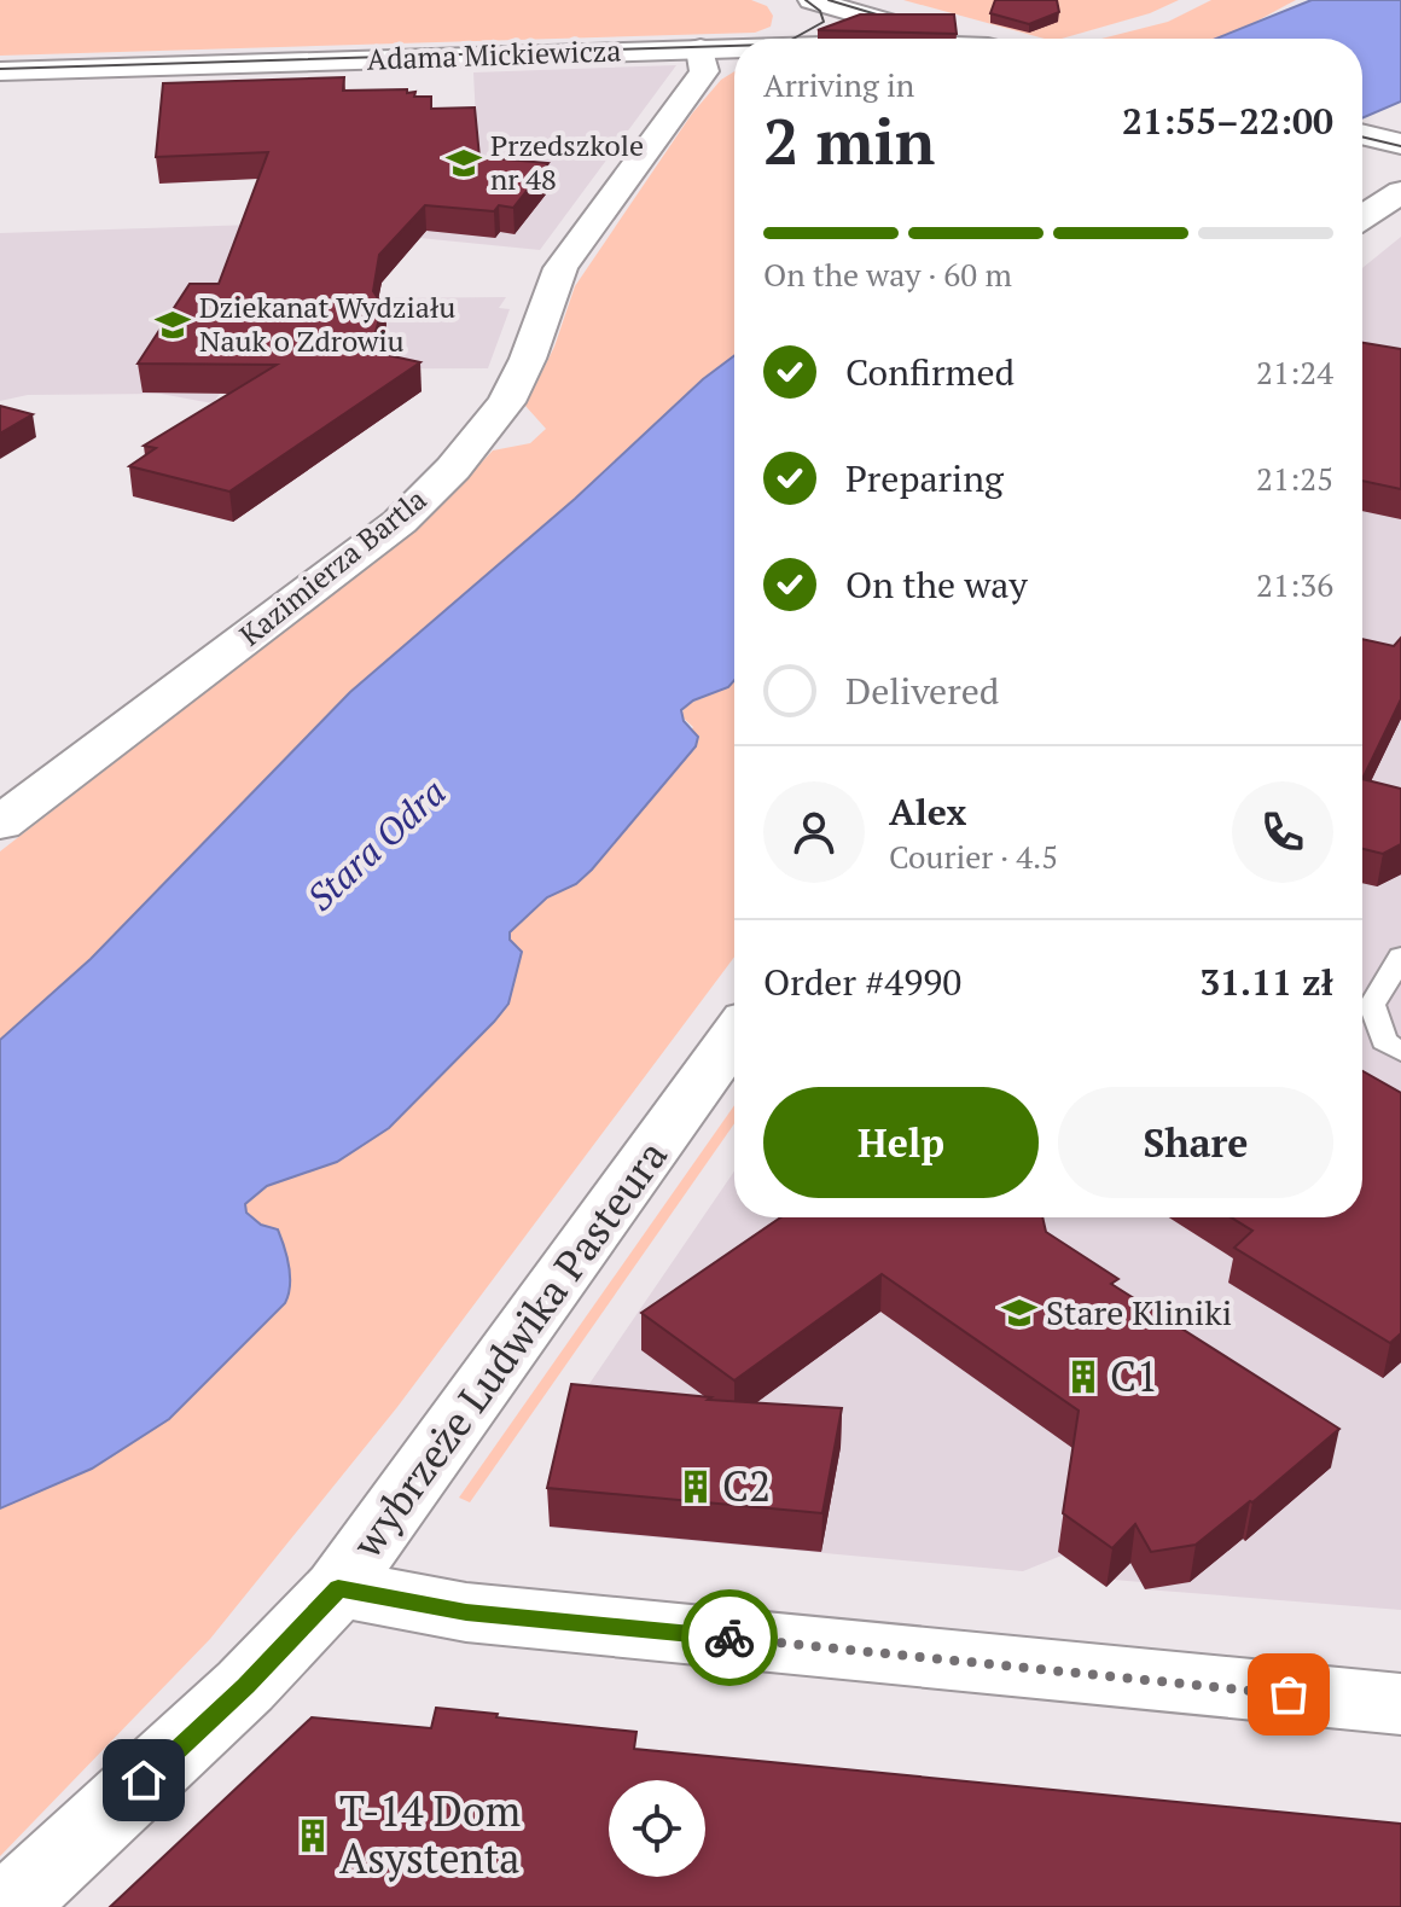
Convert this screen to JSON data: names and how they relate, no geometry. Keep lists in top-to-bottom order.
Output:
{
  "streets": {
    "street": ["Adama Mickiewicza", "Kazimierza Bartla", "wybrzeże Ludwika Pasteura"]
  },
  "crossings": [
    ["Adama Mickiewicza", "Kazimierza Bartla"]
  ],
  "water": ["Stara Odra"],
  "places": {
    "school or university": ["Przedszkole nr 48", "Dziekanat Wydziału Nauk o Zdrowiu", "Stare Kliniki"],
    "building": ["C1", "C2", "T-14 Dom Asystenta"]
  },
  "page": {
    "heading": ["2 min", "Arriving in", "21:55–22:00"],
    "panel": [
      "Alex",
      "Courier · 4.5",
      "Order #4990",
      "31.11 zł"
    ],
    "bar": "On the way · 60 m",
    "list": [
      ["Confirmed", "21:24"],
      ["Preparing", "21:25"],
      ["On the way", "21:36"],
      "Delivered"
    ],
    "buttons": ["Help", "Share"]
  }
}
